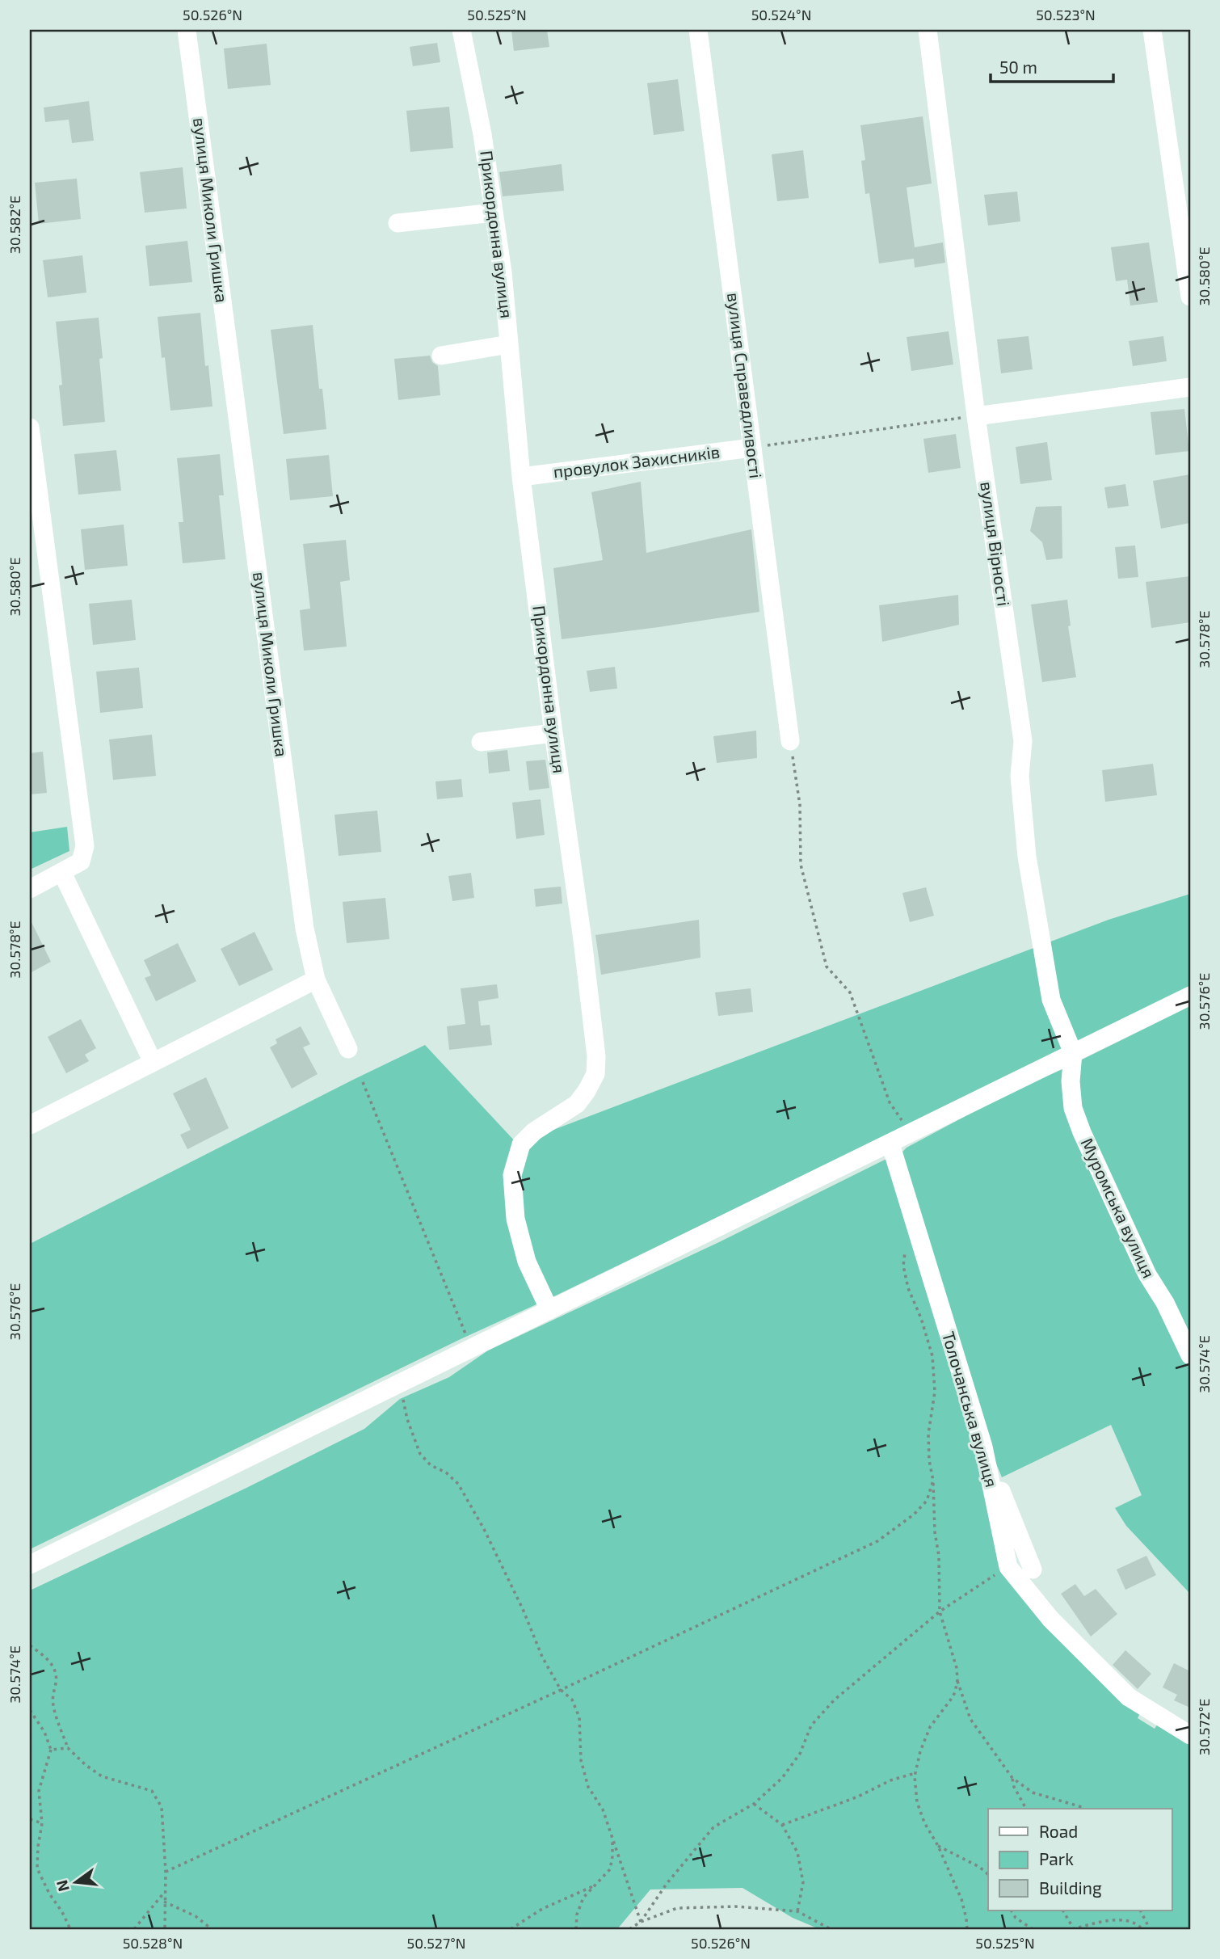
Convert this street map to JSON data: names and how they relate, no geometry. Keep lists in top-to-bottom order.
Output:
{
  "streets": {
    "street": [
      "вулиця Миколи Гришка",
      "Прикордонна вулиця",
      "вулиця Справедливості",
      "провулок Захисників",
      "вулиця Вірності",
      "Муромська вулиця",
      "Толочанська вулиця"
    ]
  },
  "crossings": [
    ["Прикордонна вулиця", "провулок Захисників"],
    ["вулиця Справедливості", "провулок Захисників"],
    ["вулиця Вірності", "Муромська вулиця"]
  ],
  "legend": ["Road", "Park", "Building"],
  "scale_bar": "50 m",
  "north": "left",
  "coordinates": [
    "50.526°N",
    "50.525°N",
    "50.524°N",
    "50.523°N",
    "30.582°E",
    "30.580°E",
    "30.578°E",
    "30.576°E",
    "30.574°E",
    "30.572°E",
    "50.528°N",
    "50.527°N"
  ]
}
